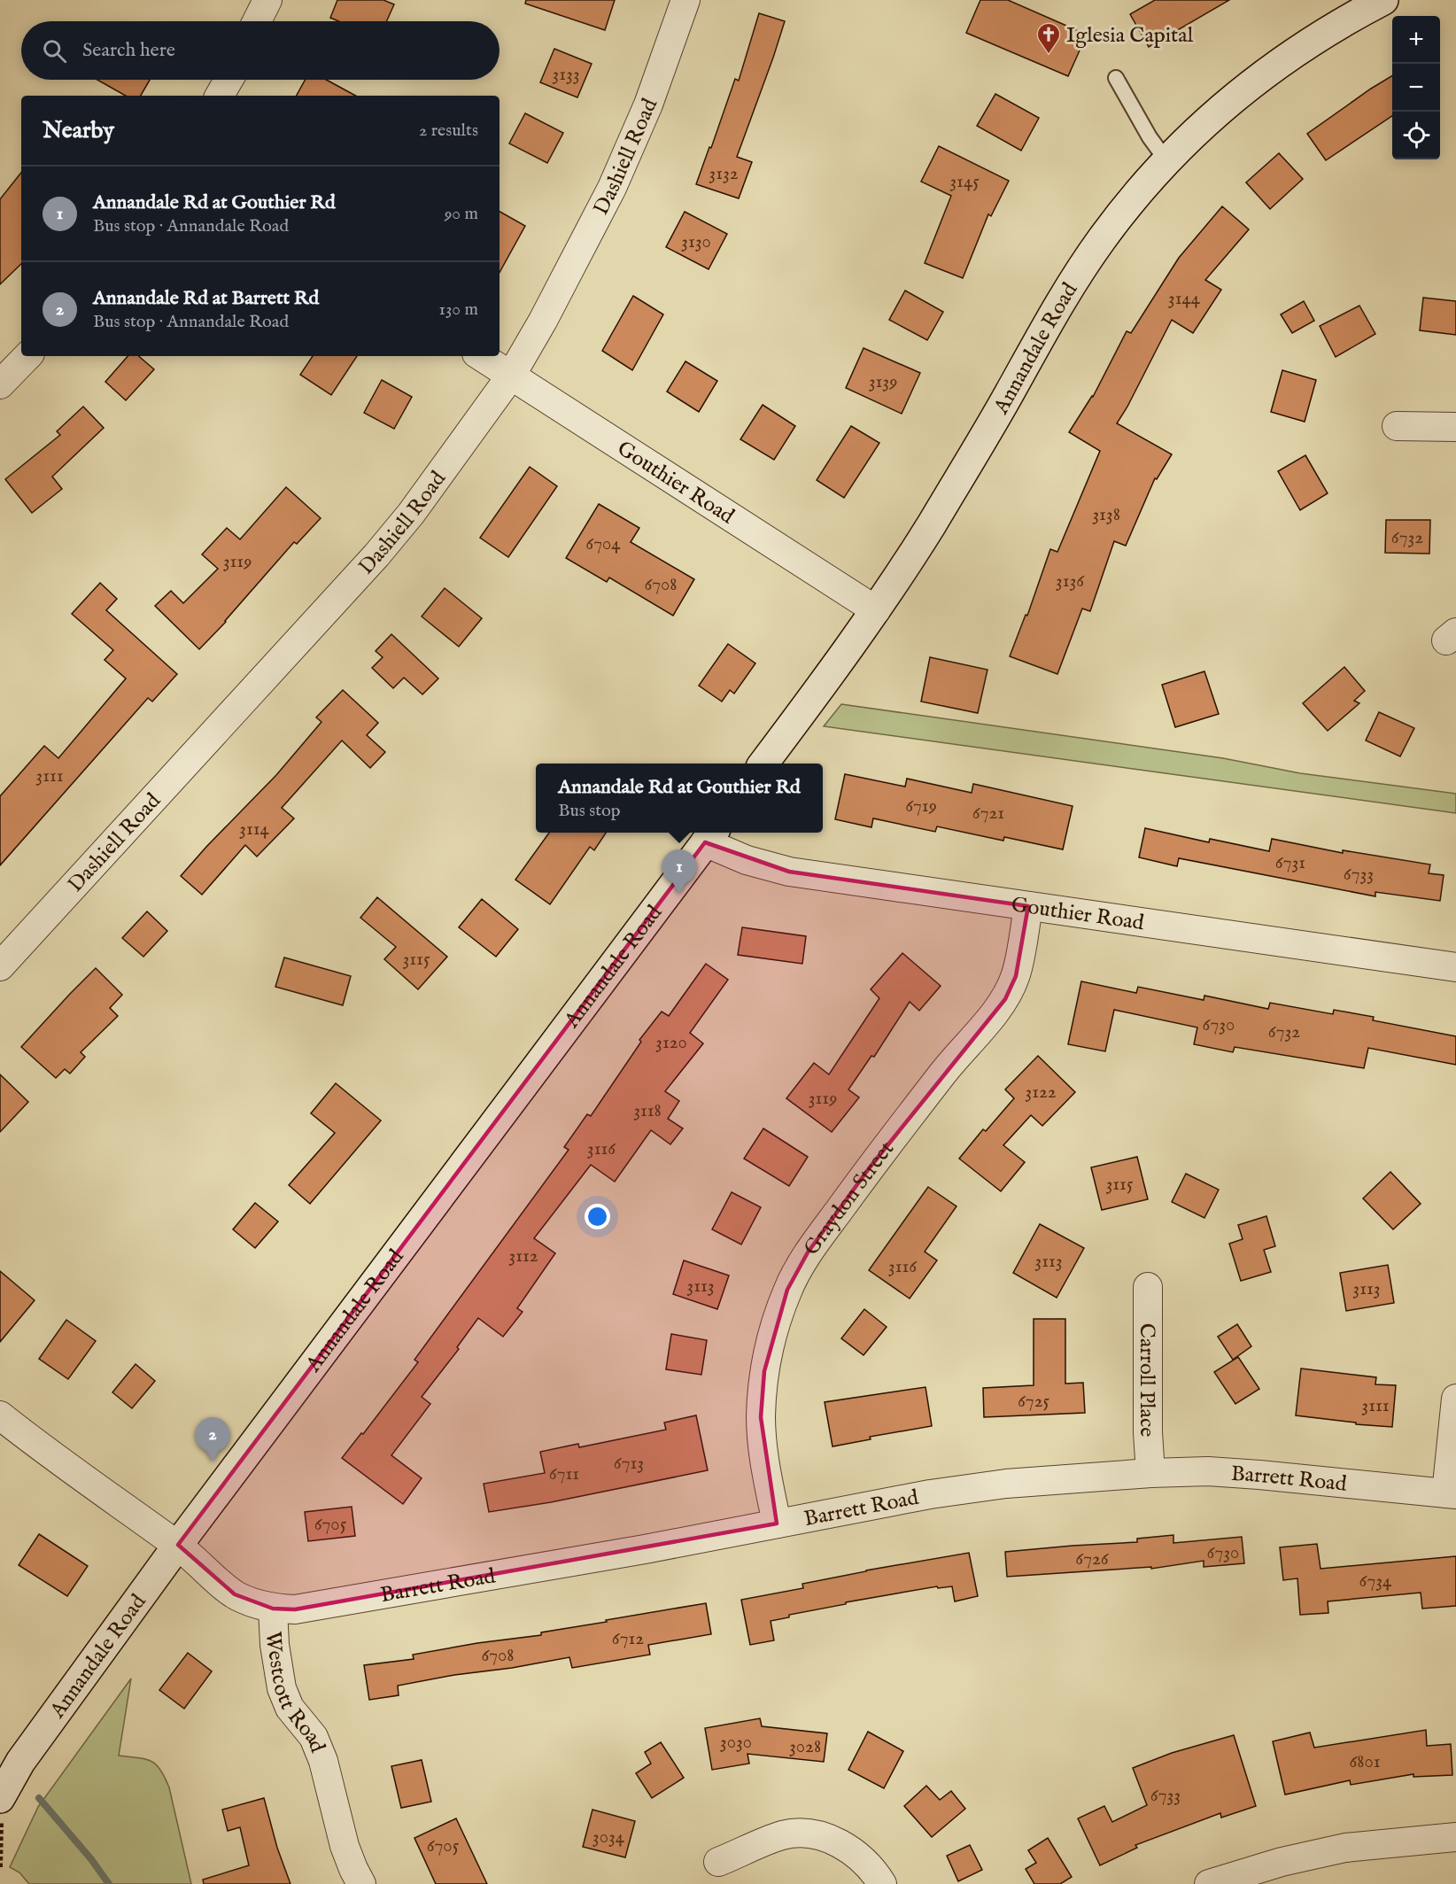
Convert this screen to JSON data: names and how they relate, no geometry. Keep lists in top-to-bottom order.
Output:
{
  "streets": {
    "main road": ["Annandale Road"],
    "street": [
      "Dashiell Road",
      "Gouthier Road",
      "Graydon Street",
      "Carroll Place",
      "Barrett Road",
      "Westcott Road"
    ]
  },
  "crossings": [
    ["Dashiell Road", "Gouthier Road"],
    ["Annandale Road", "Gouthier Road"],
    ["Annandale Road", "Westcott Road"],
    ["Gouthier Road", "Graydon Street"],
    ["Graydon Street", "Barrett Road"],
    ["Carroll Place", "Barrett Road"],
    ["Barrett Road", "Westcott Road"]
  ],
  "places": {
    "church": ["Iglesia Capital"]
  },
  "house_numbers": [
    "3133",
    "3132",
    "3145",
    "3130",
    "3144",
    "3139",
    "3138",
    "6732",
    "6704",
    "3119",
    "3136",
    "6708",
    "3111",
    "6719",
    "6721",
    "3114",
    "6731",
    "6733",
    "3115",
    "6730",
    "6732",
    "3120",
    "3122",
    "3119",
    "3118",
    "3116",
    "3115",
    "3112",
    "3113",
    "3116",
    "3113",
    "3113",
    "6725",
    "3111",
    "6713",
    "6711",
    "6705",
    "6730",
    "6726",
    "6734",
    "6712",
    "6708",
    "3030",
    "3028",
    "6801",
    "6733",
    "3034",
    "6705"
  ],
  "page": {
    "map_buttons": ["+", "−"],
    "search": "Search here",
    "heading": ["Nearby", "2 results"],
    "list": [
      {
        "mark": "1",
        "name": "Annandale Rd at Gouthier Rd",
        "note": "Bus stop · Annandale Road",
        "value": "90 m"
      },
      {
        "mark": "2",
        "name": "Annandale Rd at Barrett Rd",
        "note": "Bus stop · Annandale Road",
        "value": "130 m"
      }
    ],
    "popup": ["Annandale Rd at Gouthier Rd", "Bus stop"],
    "pins": ["1", "2"]
  }
}
